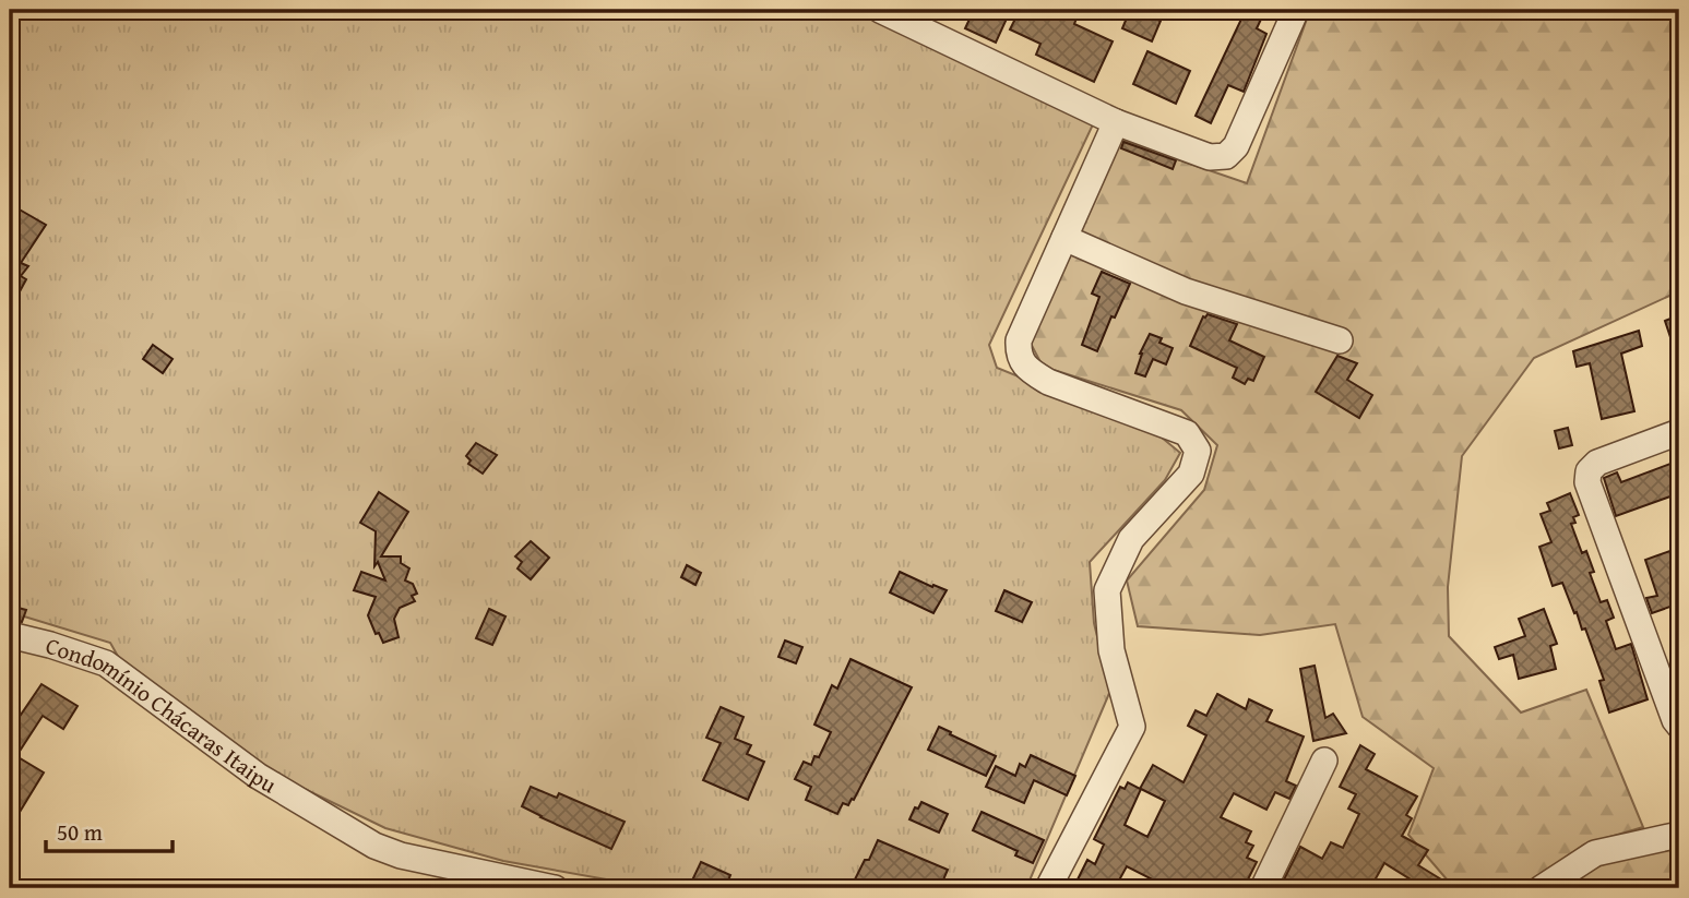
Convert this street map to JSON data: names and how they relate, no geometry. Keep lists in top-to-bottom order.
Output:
{
  "streets": {
    "street": ["Condomínio Chácaras Itaipu"]
  },
  "scale_bar": "50 m"
}
